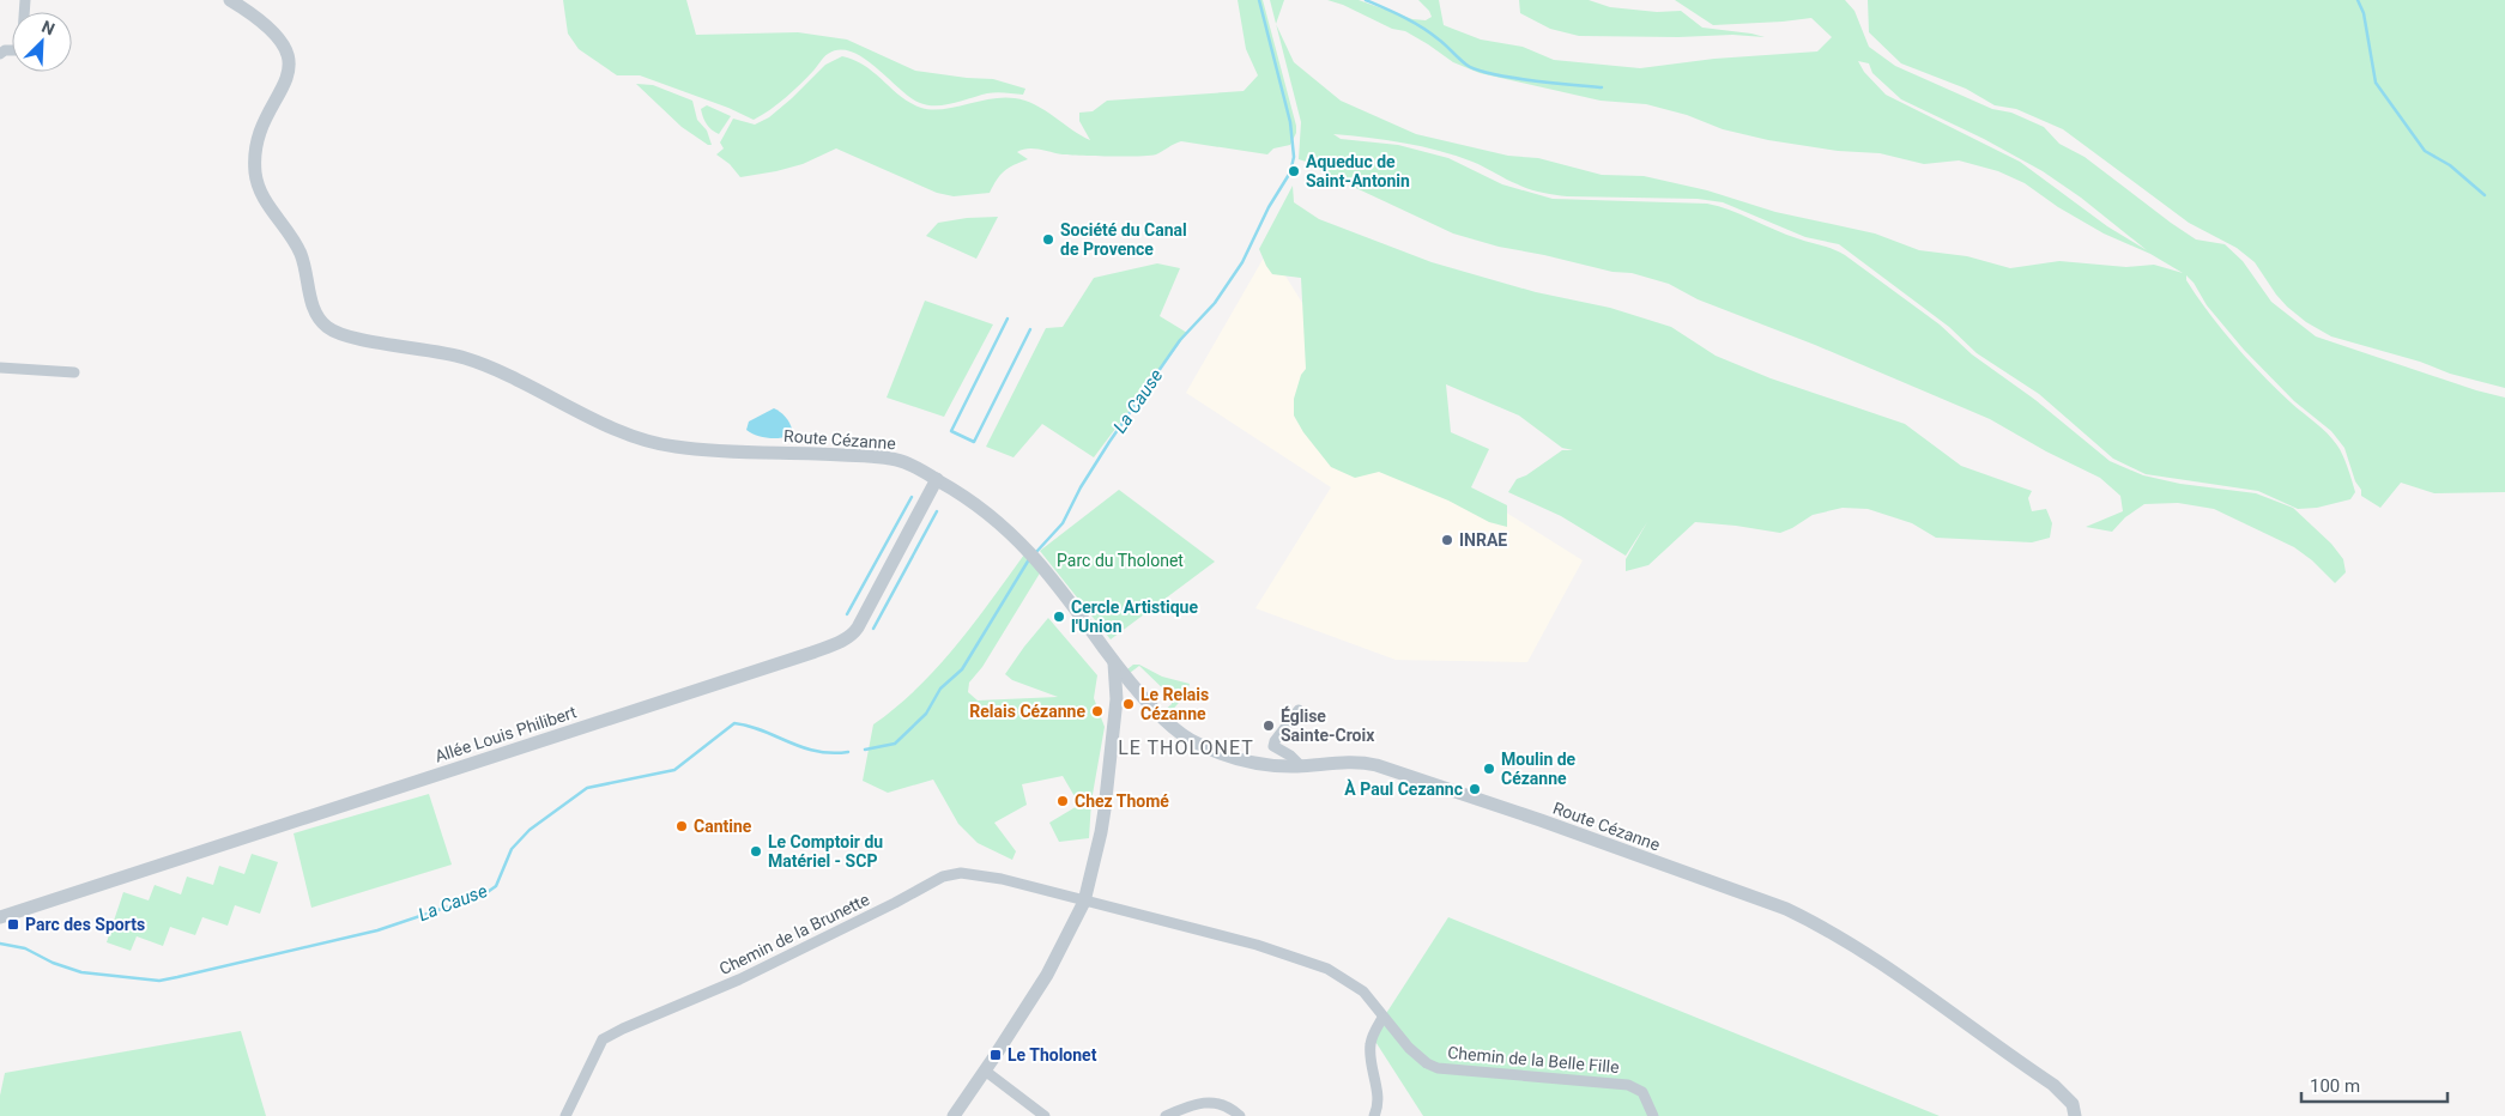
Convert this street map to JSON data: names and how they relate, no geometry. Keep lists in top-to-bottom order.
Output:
{
  "streets": {
    "street": [
      "Route Cézanne",
      "Allée Louis Philibert",
      "Chemin de la Brunette",
      "Chemin de la Belle Fille"
    ]
  },
  "crossings": [
    ["Route Cézanne", "Allée Louis Philibert"],
    ["Chemin de la Brunette", "Chemin de la Belle Fille"]
  ],
  "districts": ["LE THOLONET"],
  "water": ["La Cause"],
  "parks": ["Parc du Tholonet"],
  "places": {
    "other": [
      "Aqueduc de Saint-Antonin",
      "Société du Canal de Provence",
      "INRAE",
      "Cercle Artistique l'Union",
      "Le Relais Cézanne",
      "Relais Cézanne",
      "Église Sainte-Croix",
      "Moulin de Cézanne",
      "À Paul Cezannc",
      "Chez Thomé",
      "Cantine",
      "Le Comptoir du Matériel - SCP"
    ],
    "transit": ["Parc des Sports", "Le Tholonet"]
  },
  "scale_bar": "100 m",
  "north": "top right"
}
